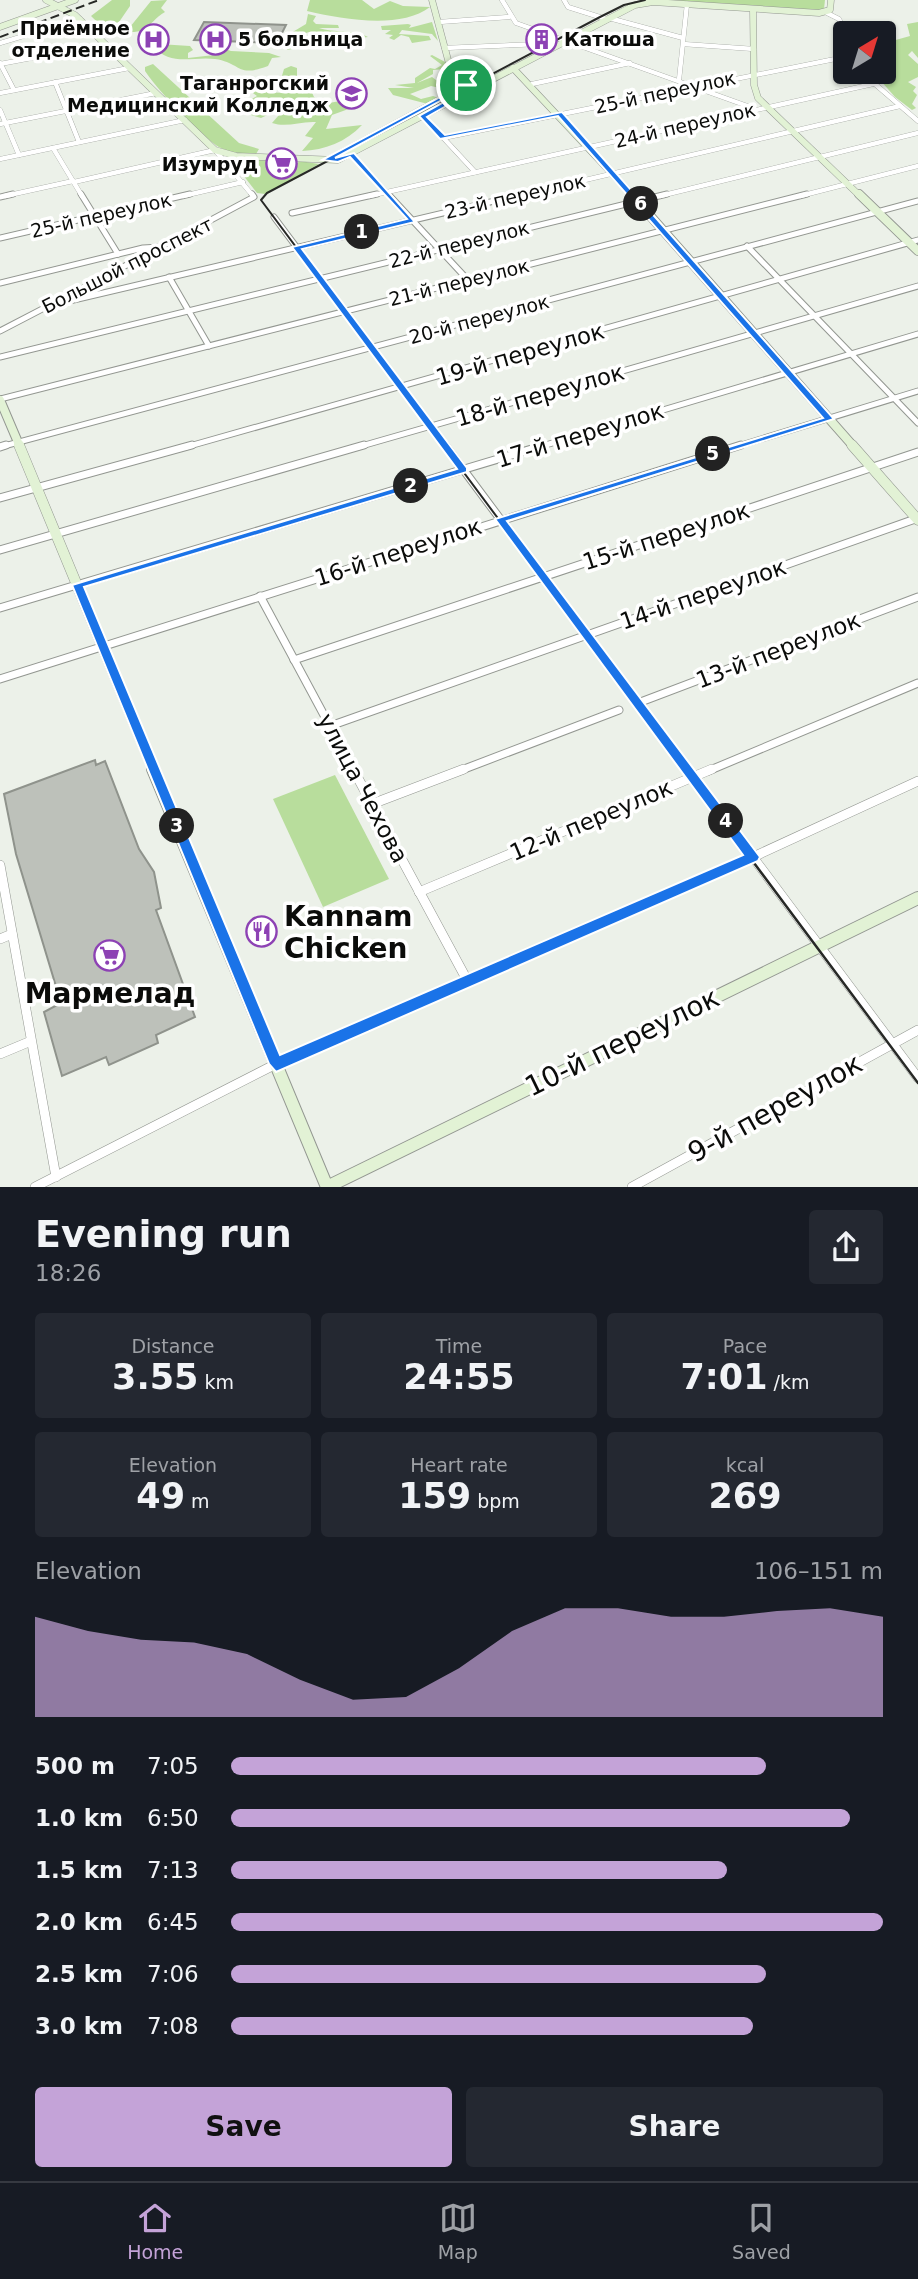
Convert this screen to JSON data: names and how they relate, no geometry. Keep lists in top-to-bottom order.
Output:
{
  "streets": {
    "main road": ["10-й переулок"],
    "street": [
      "25-й переулок",
      "24-й переулок",
      "23-й переулок",
      "22-й переулок",
      "Большой проспект",
      "21-й переулок",
      "20-й переулок",
      "19-й переулок",
      "18-й переулок",
      "17-й переулок",
      "15-й переулок",
      "16-й переулок",
      "14-й переулок",
      "13-й переулок",
      "улица Чехова",
      "12-й переулок",
      "9-й переулок"
    ]
  },
  "crossings": [
    ["25-й переулок", "Большой проспект"],
    ["23-й переулок", "Большой проспект"],
    ["15-й переулок", "улица Чехова"],
    ["16-й переулок", "улица Чехова"],
    ["14-й переулок", "улица Чехова"],
    ["улица Чехова", "12-й переулок"]
  ],
  "places": {
    "hospital": ["Приёмное отделение", "5 больница"],
    "building": ["Катюша"],
    "school or university": ["Таганрогский Медицинский Колледж"],
    "supermarket": ["Изумруд", "Мармелад"],
    "restaurant": ["Kannam Chicken"]
  },
  "north": "top right",
  "page": {
    "pins": [
      "6",
      "1",
      "5",
      "2",
      "4",
      "3"
    ],
    "heading": ["Evening run", "18:26"],
    "stats": [
      ["Distance", "3.55 km"],
      ["Time", "24:55"],
      ["Pace", "7:01 /km"],
      ["Elevation", "49 m"],
      ["Heart rate", "159 bpm"],
      ["kcal", "269"]
    ],
    "chart": ["Elevation", "106–151 m"],
    "list": [
      {
        "name": "500 m",
        "note": "7:05"
      },
      {
        "name": "1.0 km",
        "note": "6:50"
      },
      {
        "name": "1.5 km",
        "note": "7:13"
      },
      {
        "name": "2.0 km",
        "note": "6:45"
      },
      {
        "name": "2.5 km",
        "note": "7:06"
      },
      {
        "name": "3.0 km",
        "note": "7:08"
      }
    ],
    "buttons": ["Save", "Share"],
    "tabs": ["Home", "Map", "Saved"]
  }
}
